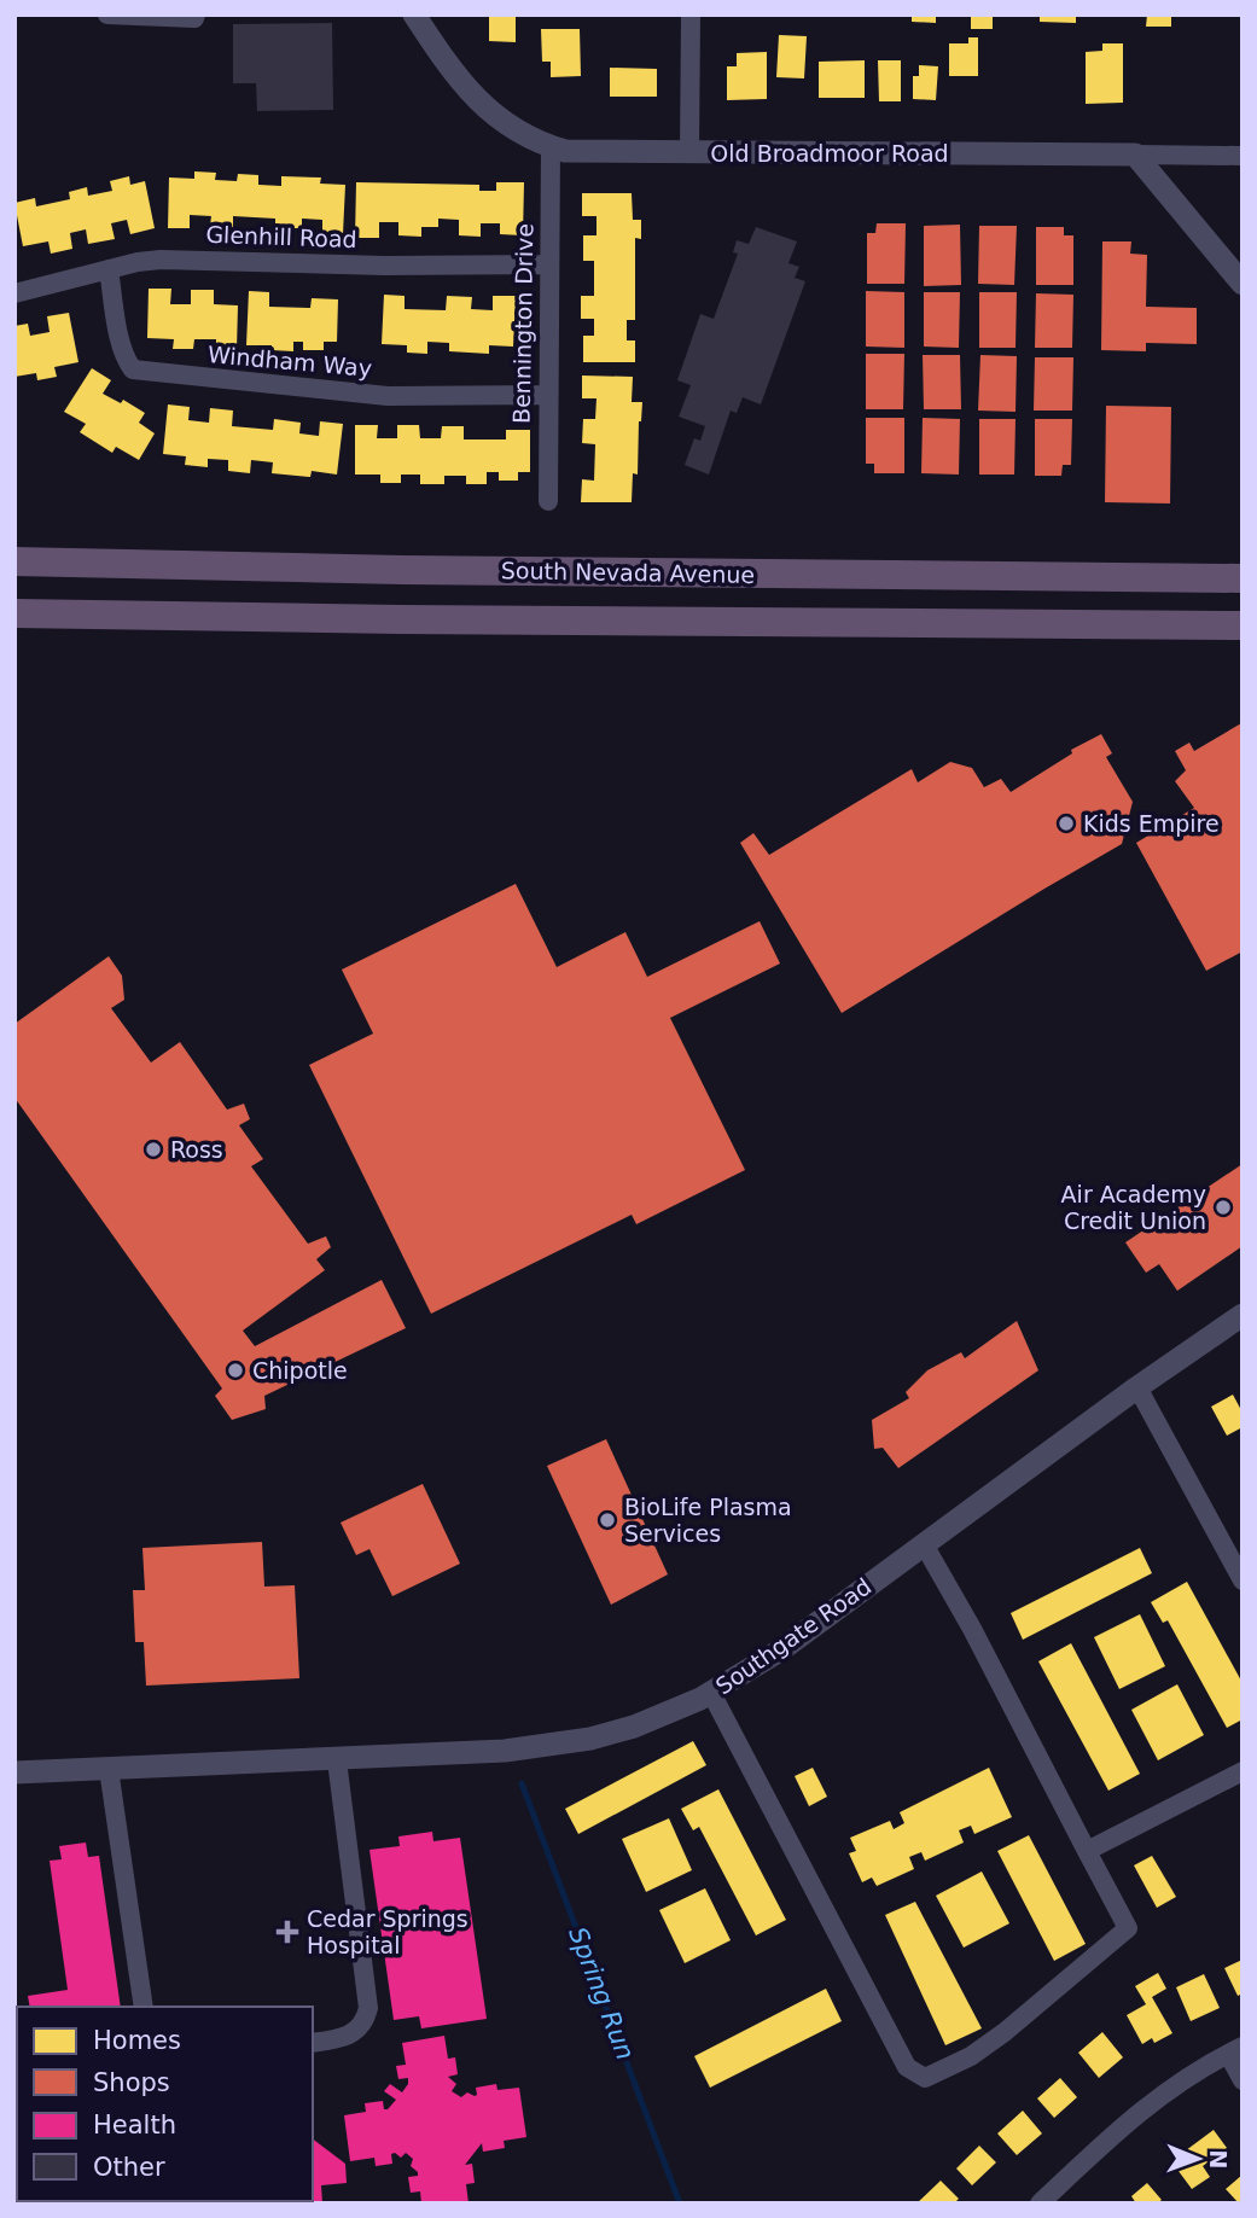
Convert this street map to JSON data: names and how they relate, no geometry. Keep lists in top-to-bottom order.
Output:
{
  "streets": {
    "highway": ["South Nevada Avenue"],
    "street": [
      "Old Broadmoor Road",
      "Glenhill Road",
      "Bennington Drive",
      "Windham Way",
      "Southgate Road"
    ]
  },
  "crossings": [
    ["Old Broadmoor Road", "Bennington Drive"],
    ["Glenhill Road", "Bennington Drive"],
    ["Glenhill Road", "Windham Way"],
    ["Bennington Drive", "Windham Way"]
  ],
  "water": ["Spring Run"],
  "places": {
    "other": [
      "Kids Empire",
      "Ross",
      "Air Academy Credit Union",
      "Chipotle",
      "BioLife Plasma Services"
    ],
    "health": ["Cedar Springs Hospital"]
  },
  "legend": [
    "Homes",
    "Shops",
    "Health",
    "Other"
  ],
  "north": "right"
}
